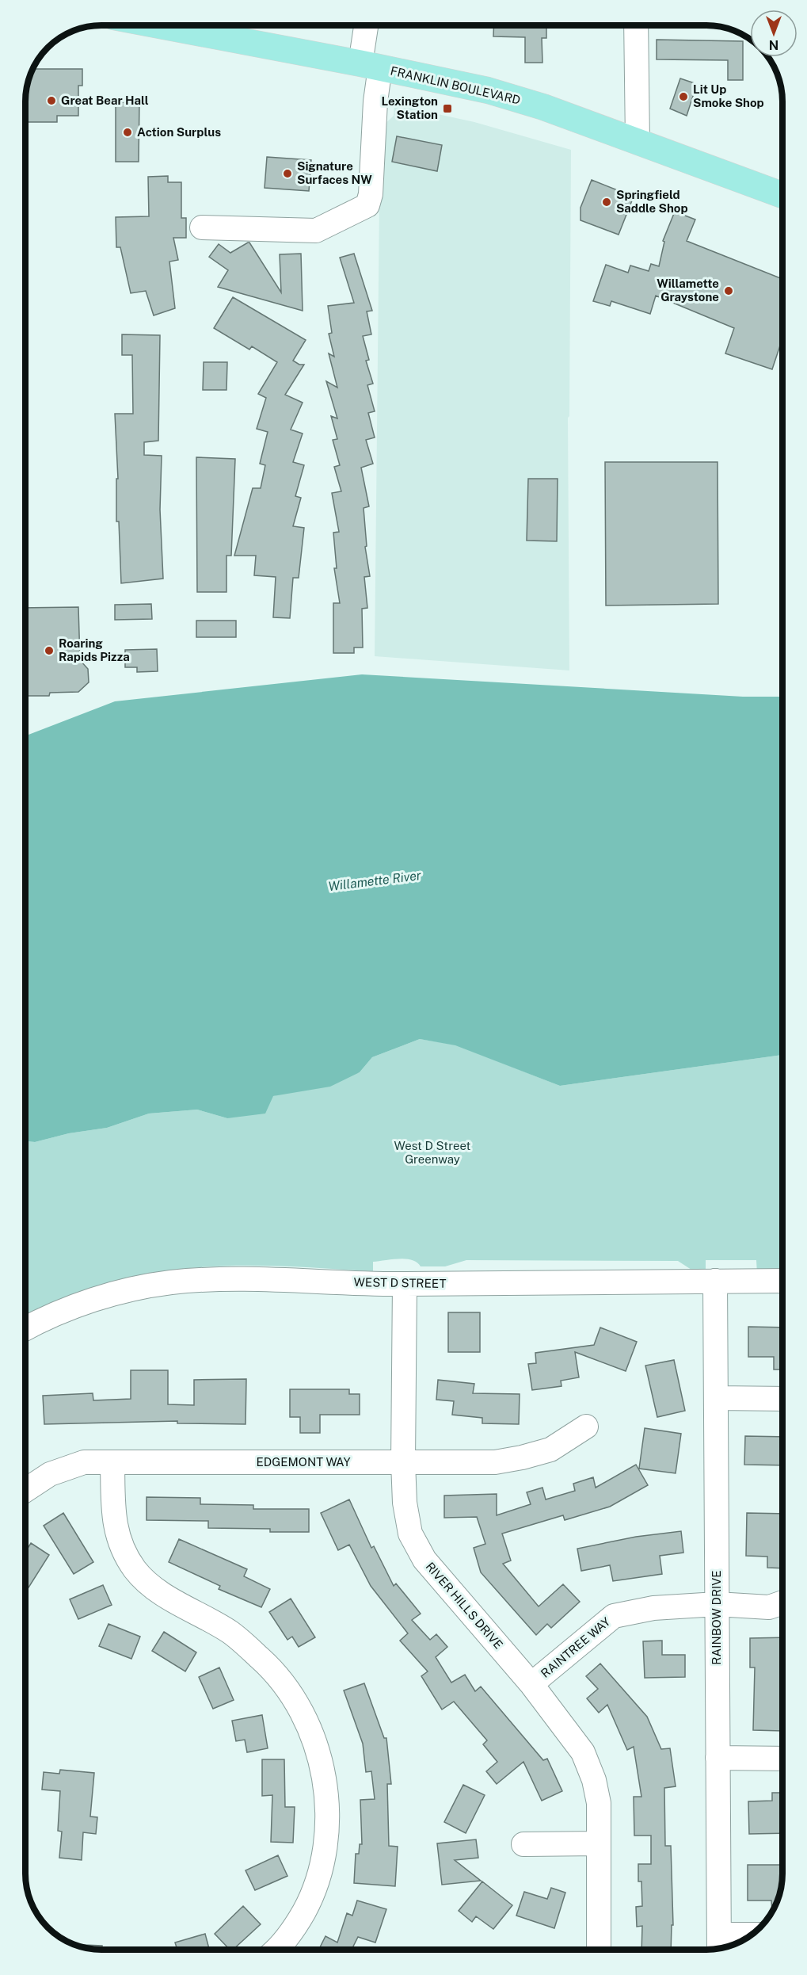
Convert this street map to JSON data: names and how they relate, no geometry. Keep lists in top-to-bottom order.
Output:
{
  "streets": {
    "main road": ["FRANKLIN BOULEVARD"],
    "street": [
      "WEST D STREET",
      "EDGEMONT WAY",
      "RIVER HILLS DRIVE",
      "RAINBOW DRIVE",
      "RAINTREE WAY"
    ]
  },
  "crossings": [
    ["WEST D STREET", "RIVER HILLS DRIVE"],
    ["WEST D STREET", "RAINBOW DRIVE"],
    ["EDGEMONT WAY", "RIVER HILLS DRIVE"],
    ["RIVER HILLS DRIVE", "RAINTREE WAY"],
    ["RAINBOW DRIVE", "RAINTREE WAY"]
  ],
  "water": ["Willamette River"],
  "parks": ["West D Street Greenway"],
  "places": {
    "other": [
      "Lit Up Smoke Shop",
      "Great Bear Hall",
      "Action Surplus",
      "Signature Surfaces NW",
      "Springfield Saddle Shop",
      "Willamette Graystone",
      "Roaring Rapids Pizza"
    ],
    "transit": ["Lexington Station"]
  },
  "north": "bottom"
}
